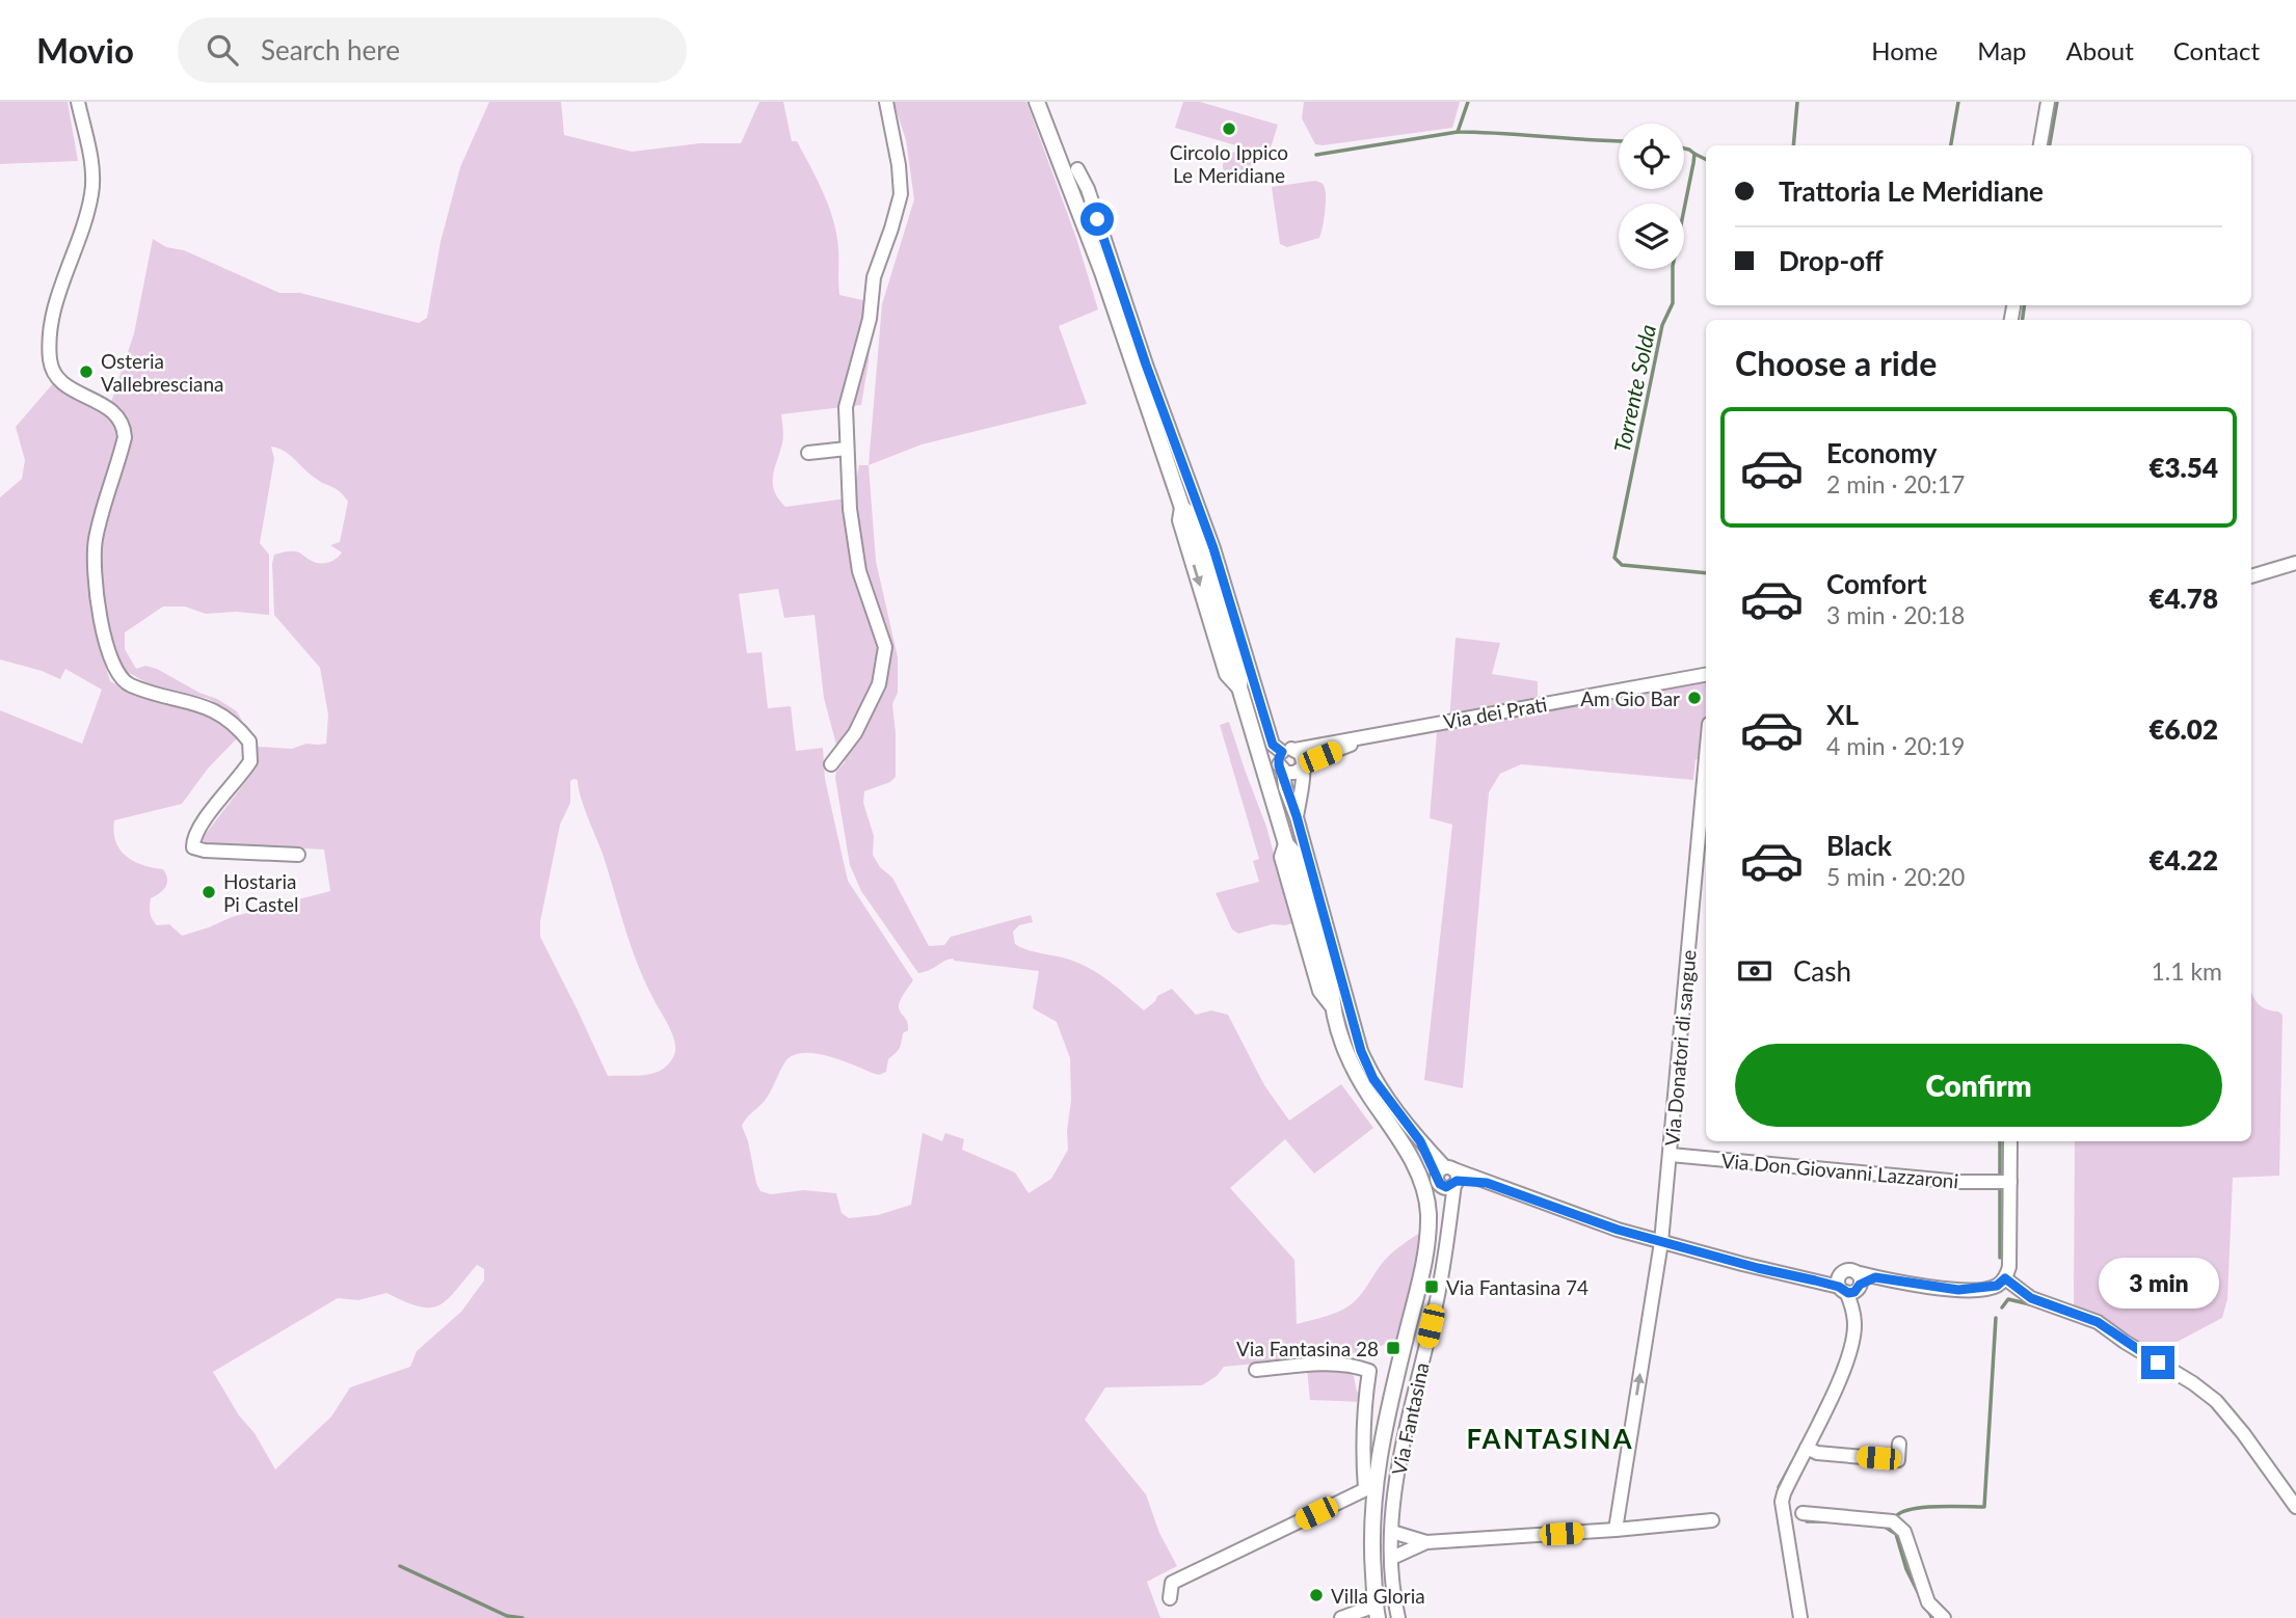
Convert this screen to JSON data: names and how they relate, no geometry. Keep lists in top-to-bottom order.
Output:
{
  "streets": {
    "street": [
      "Via dei Prati",
      "Via Donatori di sangue",
      "Via Don Giovanni Lazzaroni",
      "Via Fantasina"
    ]
  },
  "crossings": [
    ["Via Donatori di sangue", "Via Don Giovanni Lazzaroni"]
  ],
  "one_way": ["Via Donatori di sangue"],
  "districts": ["FANTASINA"],
  "water": ["Torrente Solda"],
  "places": {
    "other": [
      "Circolo Ippico Le Meridiane",
      "Osteria Vallebresciana",
      "Am Gio Bar",
      "Hostaria Pi Castel",
      "Villa Gloria"
    ],
    "transit": ["Via Fantasina 74", "Via Fantasina 28"]
  },
  "page": {
    "header": "Movio",
    "search": "Search here",
    "nav": [
      "Home",
      "Map",
      "About",
      "Contact"
    ],
    "banner": ["Trattoria Le Meridiane", "Drop-off"],
    "heading": "Choose a ride",
    "list": [
      {
        "name": "Economy",
        "note": "2 min · 20:17",
        "value": "€3.54"
      },
      {
        "name": "Comfort",
        "note": "3 min · 20:18",
        "value": "€4.78"
      },
      {
        "name": "XL",
        "note": "4 min · 20:19",
        "value": "€6.02"
      },
      {
        "name": "Black",
        "note": "5 min · 20:20",
        "value": "€4.22"
      }
    ],
    "pay": ["Cash", "1.1 km"],
    "buttons": "Confirm",
    "bubble": "3 min"
  }
}
